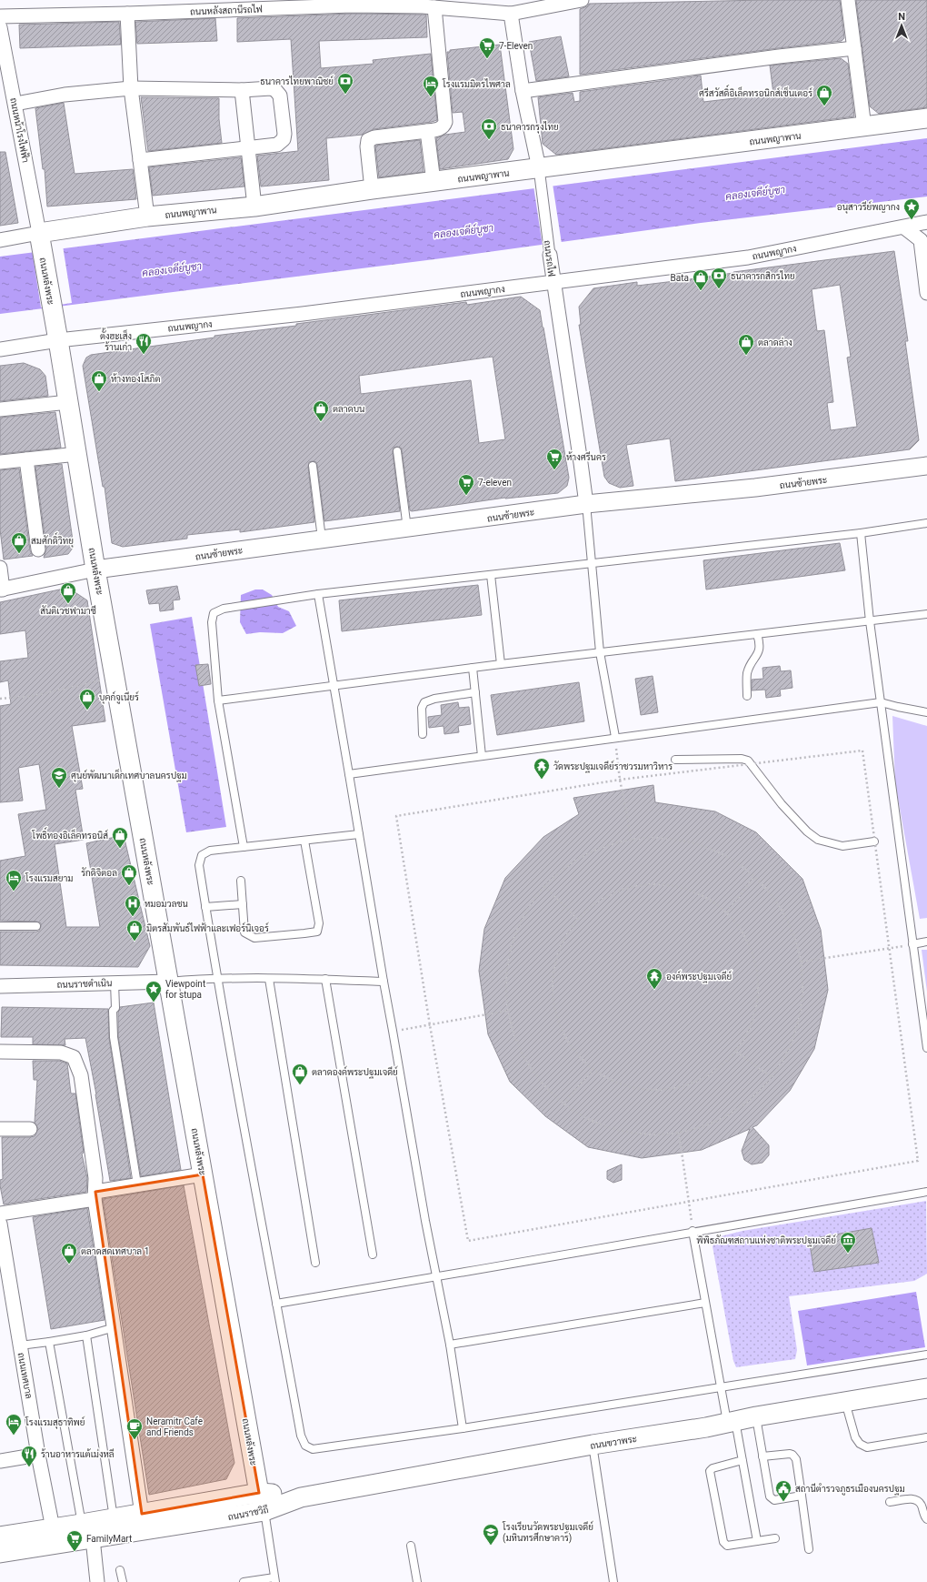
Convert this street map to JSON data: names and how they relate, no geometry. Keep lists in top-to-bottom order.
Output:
{
  "streets": {
    "main road": [
      "ถนนพญาพาน",
      "ถนนหลังพระ",
      "ถนนขวาพระ",
      "ถนนราชวิถี"
    ],
    "street": [
      "ถนนหลังสถานีรถไฟ",
      "ถนนหน้าโรงไฟฟ้า",
      "ถนนพญากง",
      "ถนนรถไฟ",
      "ถนนซ้ายพระ",
      "ถนนราชดำเนิน",
      "ถนนเทศบาล"
    ]
  },
  "crossings": [
    ["ถนนหลังสถานีรถไฟ", "ถนนรถไฟ"],
    ["ถนนหน้าโรงไฟฟ้า", "ถนนพญาพาน"],
    ["ถนนหน้าโรงไฟฟ้า", "ถนนหลังพระ"],
    ["ถนนพญาพาน", "ถนนรถไฟ"],
    ["ถนนพญาพาน", "ถนนหลังพระ"],
    ["ถนนพญากง", "ถนนรถไฟ"],
    ["ถนนพญากง", "ถนนหลังพระ"],
    ["ถนนรถไฟ", "ถนนซ้ายพระ"],
    ["ถนนหลังพระ", "ถนนซ้ายพระ"],
    ["ถนนหลังพระ", "ถนนราชดำเนิน"],
    ["ถนนหลังพระ", "ถนนราชวิถี"],
    ["ถนนเทศบาล", "ถนนราชวิถี"],
    ["ถนนขวาพระ", "ถนนราชวิถี"]
  ],
  "water": ["คลองเจดีย์บูชา"],
  "places": {
    "supermarket": [
      "7-Eleven",
      "ห้างศรีนคร",
      "7-eleven",
      "FamilyMart"
    ],
    "bank": ["ธนาคารไทยพาณิชย์", "ธนาคารกรุงไทย", "ธนาคารกสิกรไทย"],
    "hotel": ["โรงแรมมิตรไพศาล", "โรงแรมสยาม", "โรงแรมสุธาทิพย์"],
    "shop": [
      "ศรีสวัสดิ์อิเล็คทรอนิกส์เซ็นเตอร์",
      "Bata",
      "ตลาดล่าง",
      "ห้างทองโสภิต",
      "ตลาดบน",
      "สมศักดิ์วิทยุ",
      "สันติเวชฟามาซี",
      "บุคก์จูเนียร์",
      "โพธิ์ทองอิเล็คทรอนิส์",
      "รักดิจิตอล",
      "มิตรสัมพันธ์ไฟฟ้าและเฟอร์นิเจอร์",
      "ตลาดองค์พระปฐมเจดีย์",
      "ตลาดสดเทศบาล 1"
    ],
    "place": ["อนุสาวรีย์พญากง", "Viewpoint for stupa"],
    "restaurant": ["ตั้งฮะเส็ง ร้านเก่า", "ร้านอาหารแต้เม่งหลี"],
    "temple": ["วัดพระปฐมเจดีย์ราชวรมหาวิหาร", "องค์พระปฐมเจดีย์"],
    "school or university": ["ศุนย์พัฒนาเด็กเทศบาลนครปฐม", "โรงเรียนวัดพระปฐมเจดีย์ (มหินทรศึกษาคาร)"],
    "hospital": ["หมอมวลชน"],
    "museum": ["พิพิธภัณฑสถานแห่งชาติพระปฐมเจดีย์"],
    "cafe": ["Neramitr Cafe and Friends"],
    "public building": ["สถานีตำรวจภูธรเมืองนครปฐม"]
  },
  "north": "top"
}
